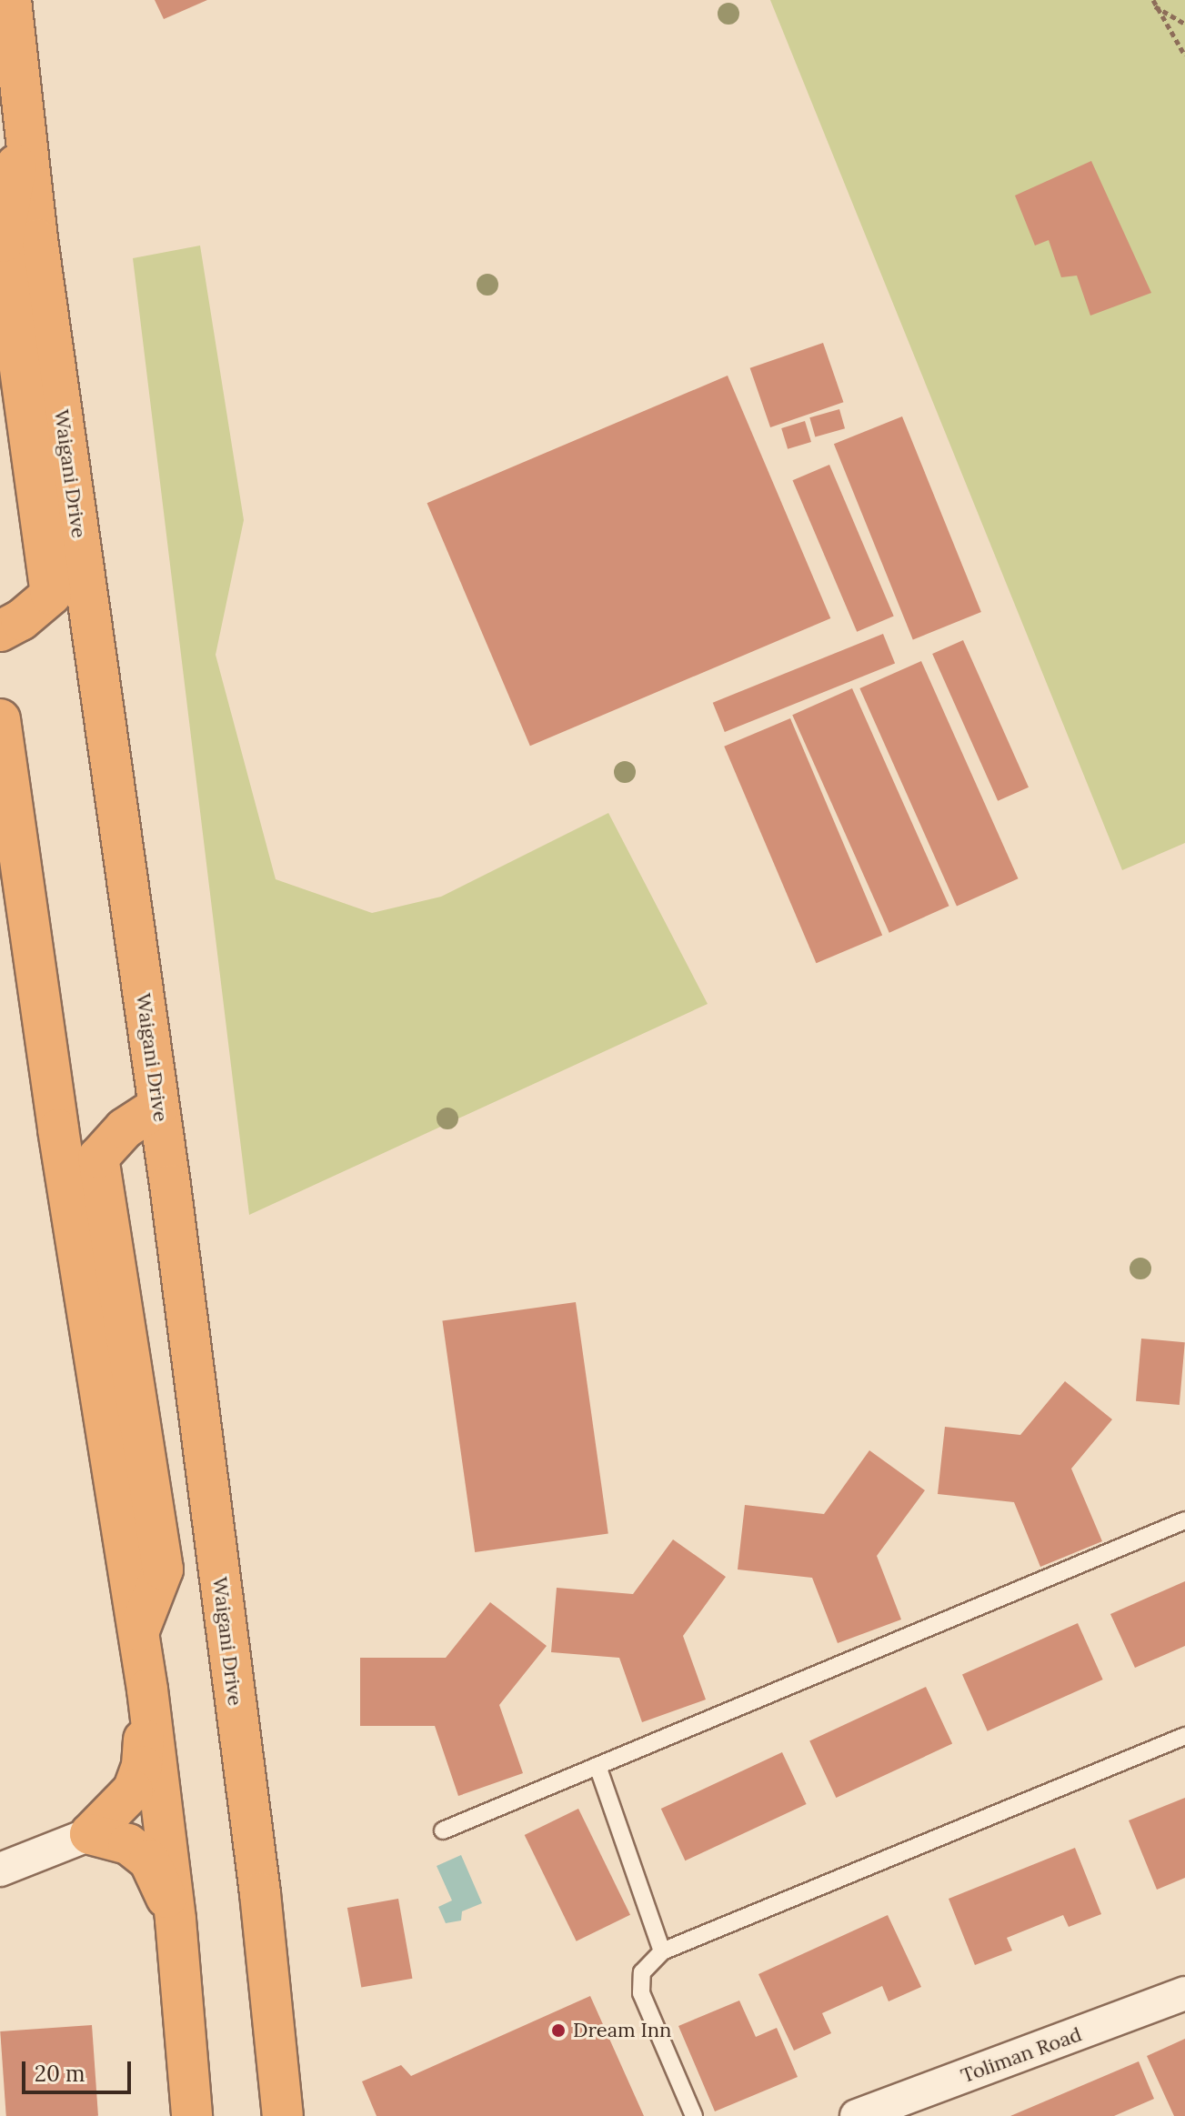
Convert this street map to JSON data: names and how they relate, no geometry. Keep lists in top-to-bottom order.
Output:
{
  "streets": {
    "highway": ["Waigani Drive"],
    "street": ["Toliman Road"]
  },
  "places": ["Dream Inn"],
  "scale_bar": "20 m"
}
